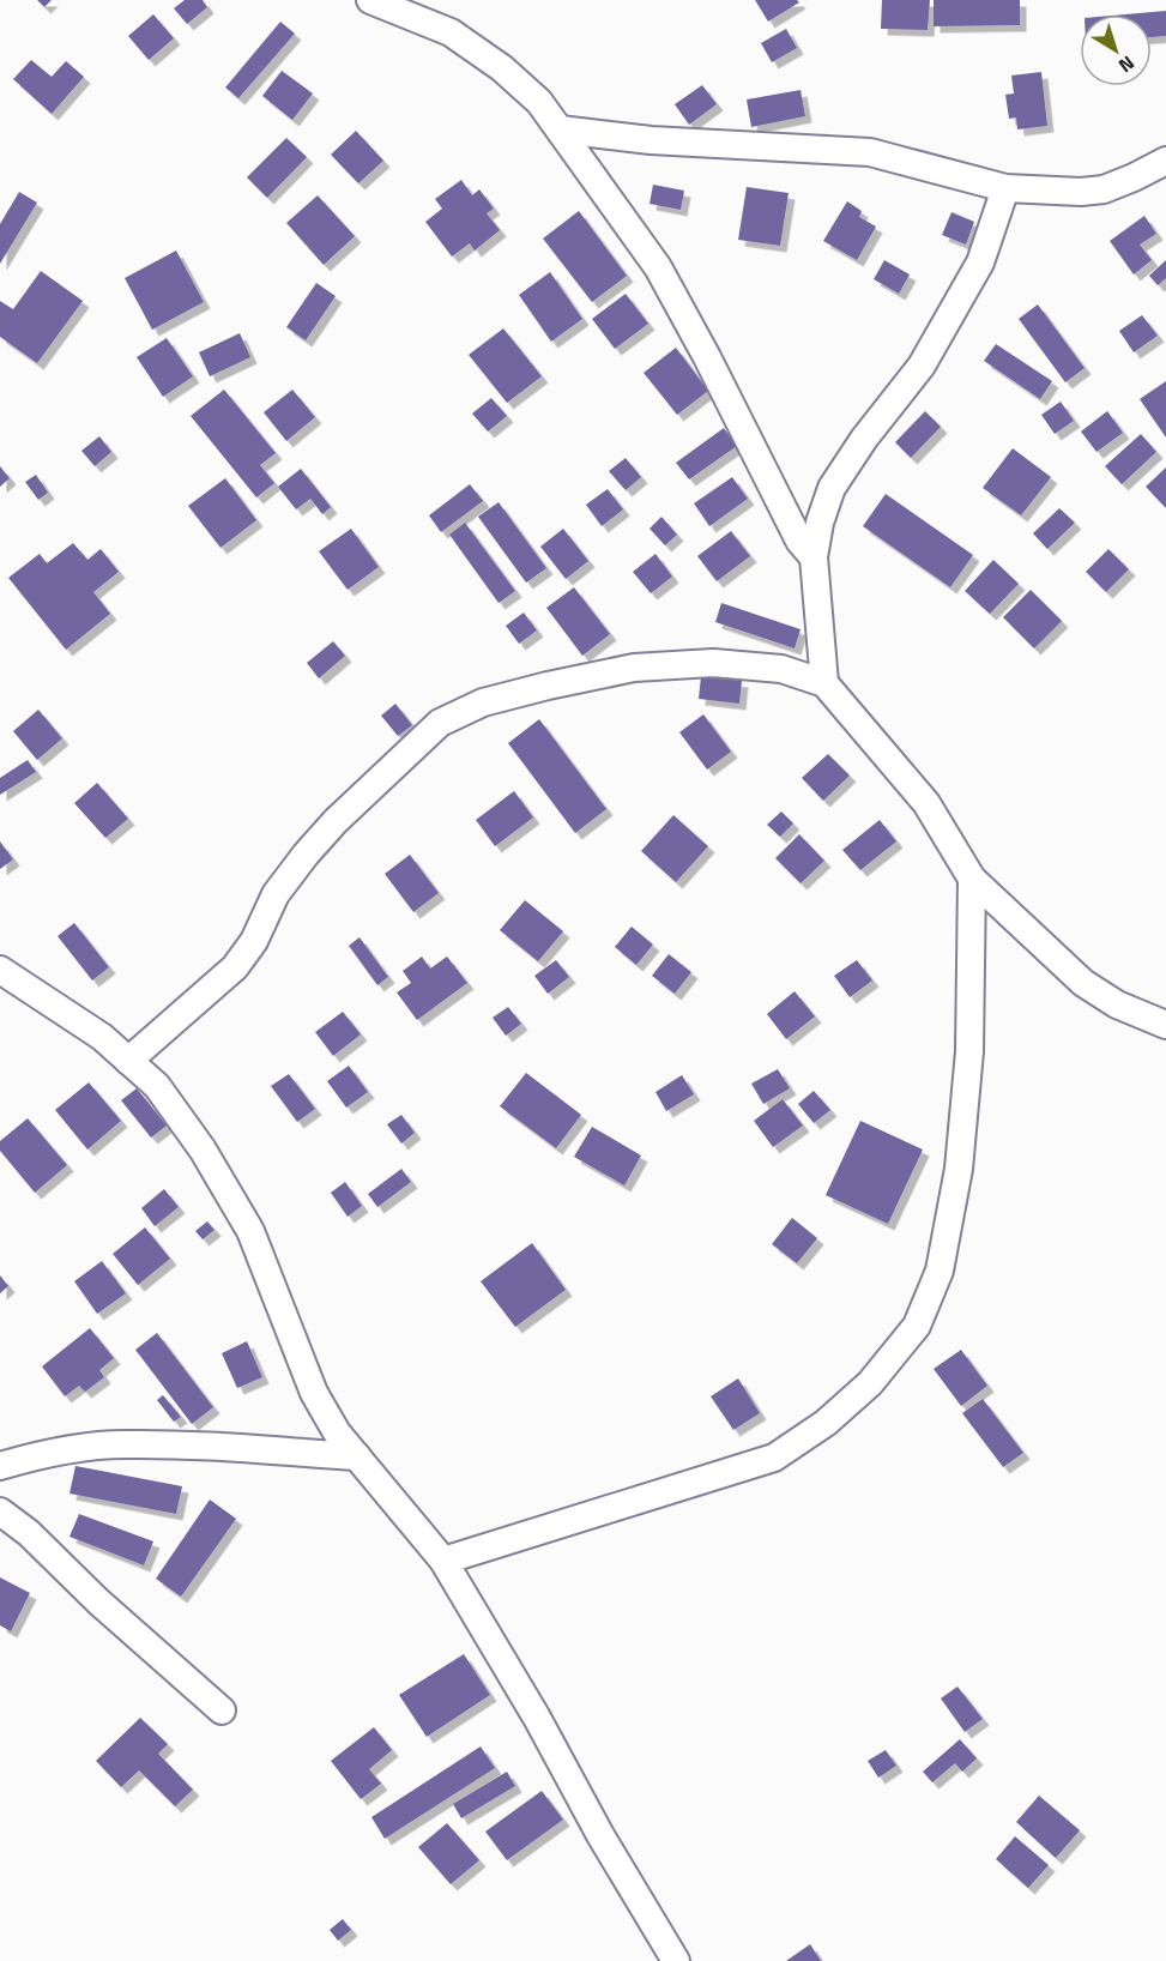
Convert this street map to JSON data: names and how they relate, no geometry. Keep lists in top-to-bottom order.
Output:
{
  "north": "bottom right"
}
